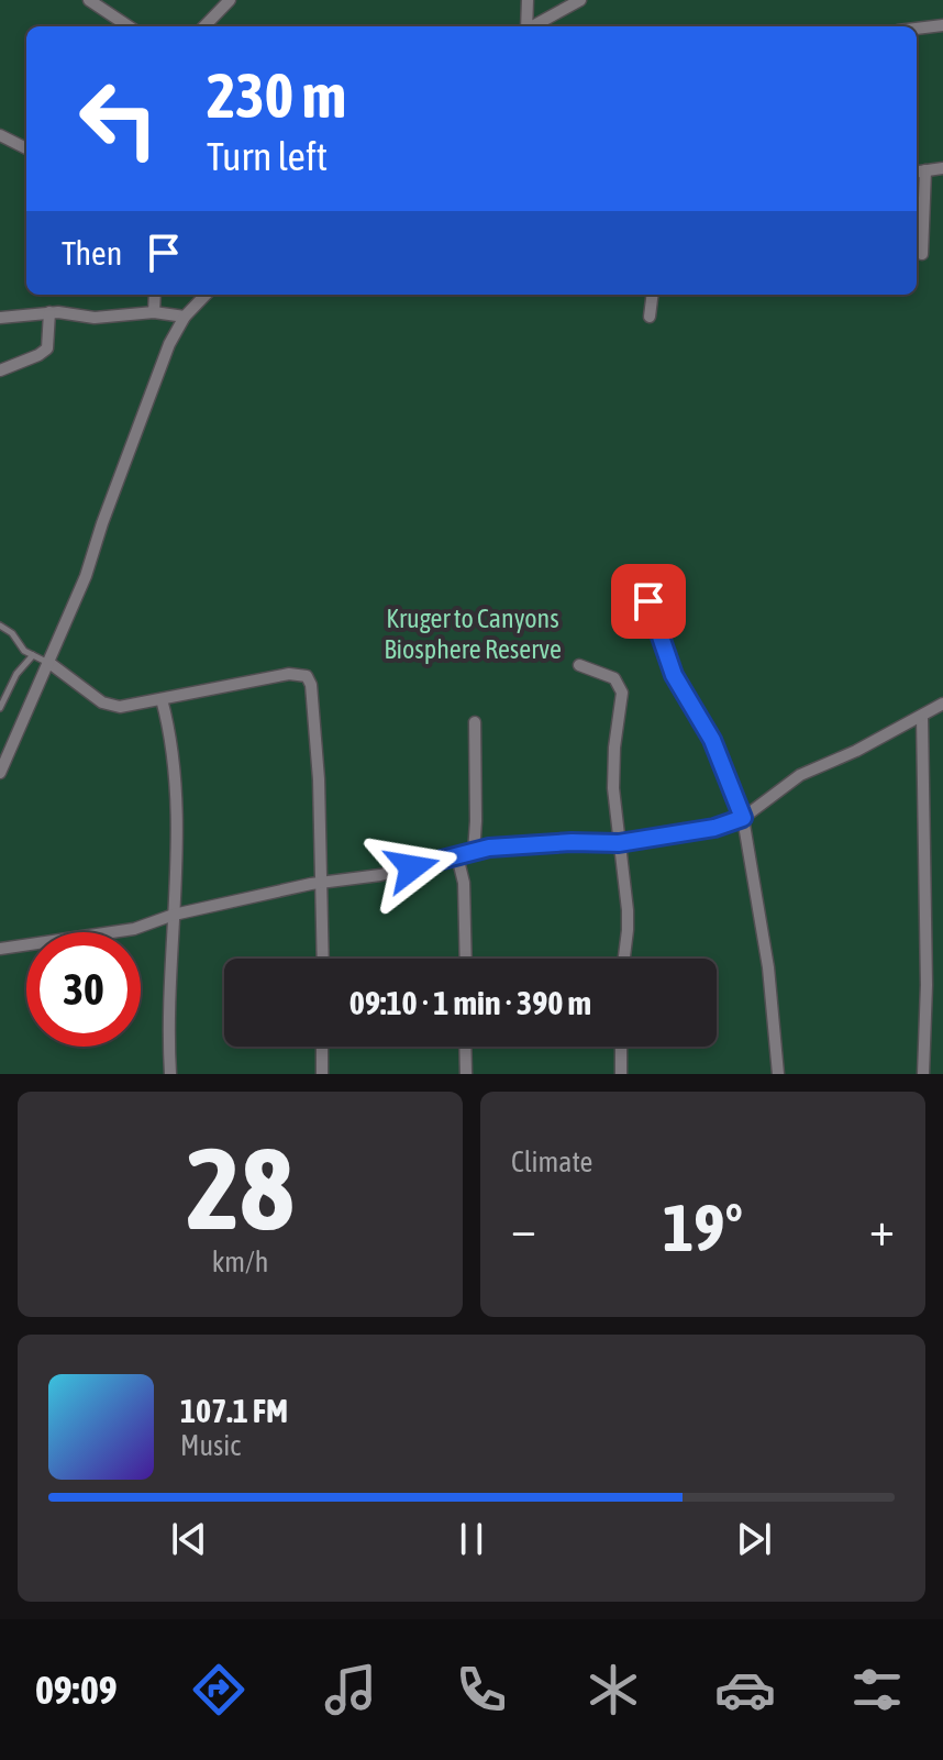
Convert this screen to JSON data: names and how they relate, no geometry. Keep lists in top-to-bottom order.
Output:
{
  "parks": ["Kruger to Canyons Biosphere Reserve"],
  "page": {
    "turn": ["230 m", "Turn left"],
    "then": "Then",
    "limit": "30",
    "trip": "09:10 · 1 min · 390 m",
    "tile": [
      ["28", "km/h"],
      "Climate"
    ],
    "heat": ["−", "19°", "+"],
    "song": ["107.1 FM", "Music"],
    "tabs": "09:09"
  }
}
